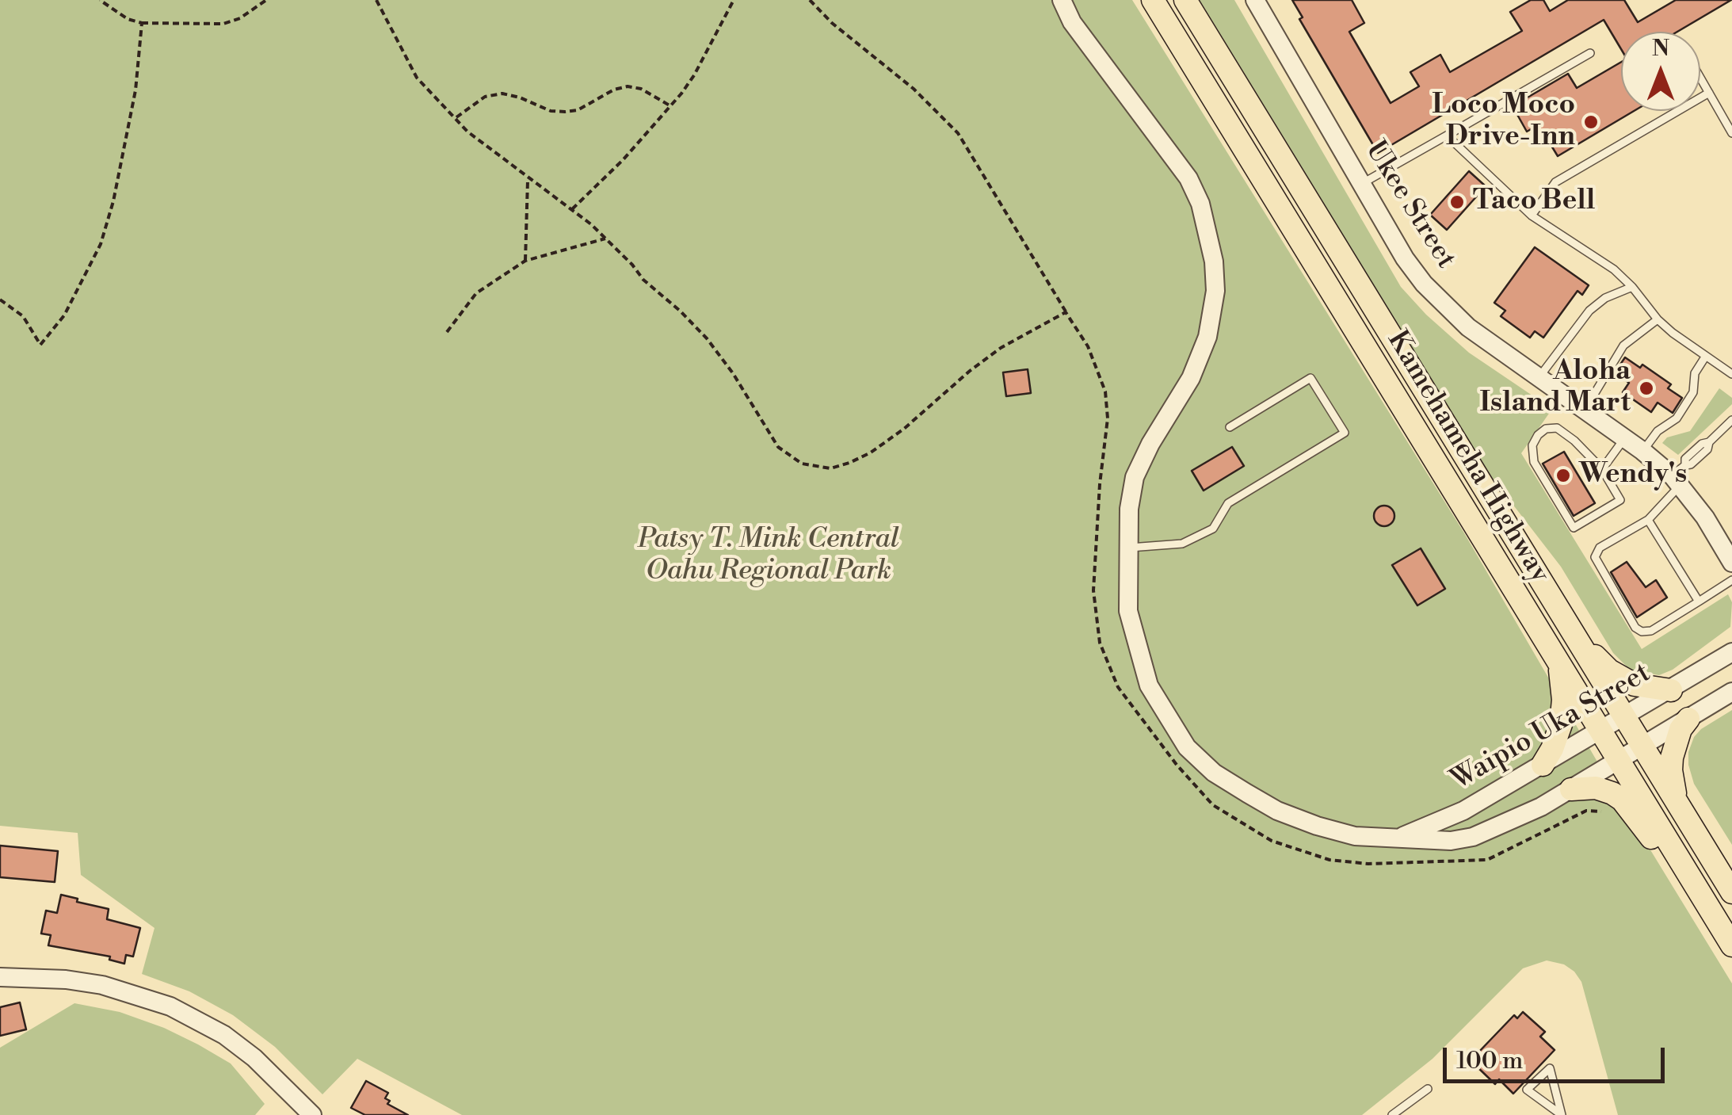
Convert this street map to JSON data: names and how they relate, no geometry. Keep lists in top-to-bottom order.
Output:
{
  "streets": {
    "main road": ["Kamehameha Highway"],
    "street": ["Ukee Street", "Waipio Uka Street"]
  },
  "crossings": [
    ["Kamehameha Highway", "Waipio Uka Street"]
  ],
  "parks": ["Patsy T. Mink Central Oahu Regional Park"],
  "places": [
    "Loco Moco Drive-Inn",
    "Taco Bell",
    "Aloha Island Mart",
    "Wendy's"
  ],
  "scale_bar": "100 m",
  "north": "top"
}
